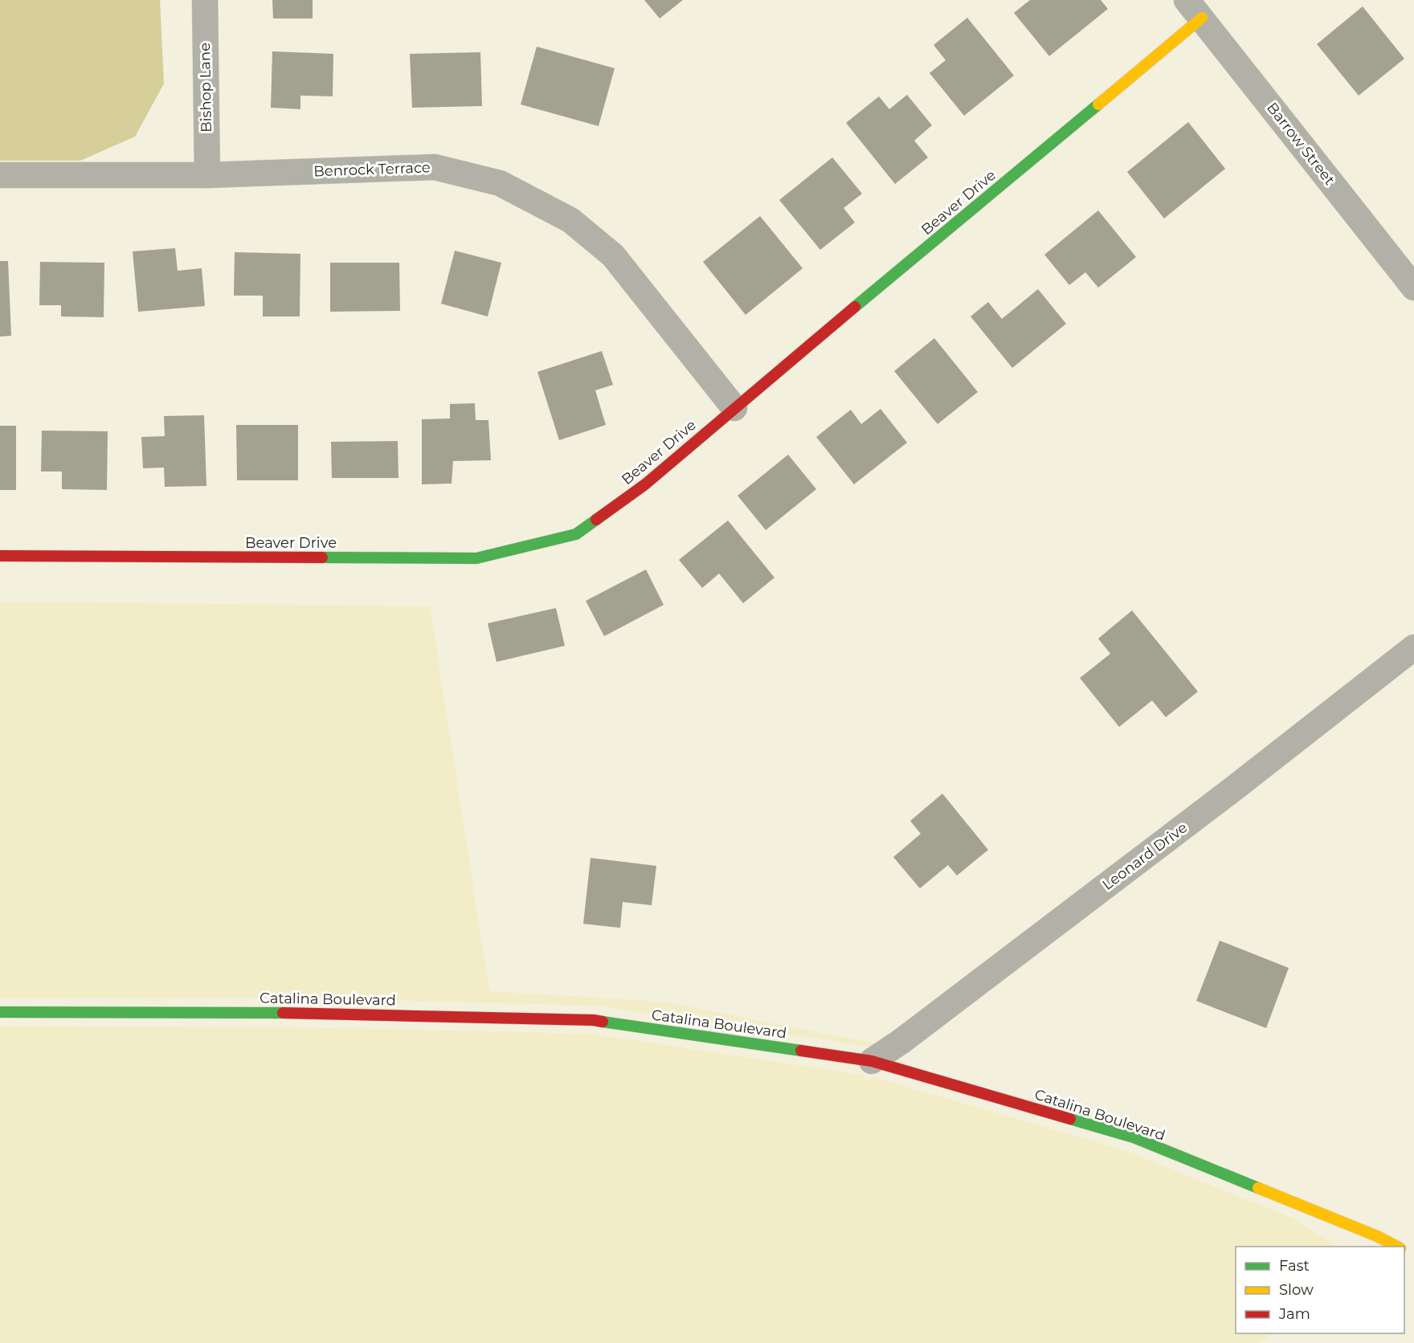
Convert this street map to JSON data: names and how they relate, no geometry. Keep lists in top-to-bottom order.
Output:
{
  "streets": {
    "street": [
      "Bishop Lane",
      "Barrow Street",
      "Benrock Terrace",
      "Beaver Drive",
      "Leonard Drive",
      "Catalina Boulevard"
    ]
  },
  "crossings": [
    ["Bishop Lane", "Benrock Terrace"],
    ["Barrow Street", "Beaver Drive"],
    ["Benrock Terrace", "Beaver Drive"],
    ["Leonard Drive", "Catalina Boulevard"]
  ],
  "legend": ["Fast", "Slow", "Jam"]
}
